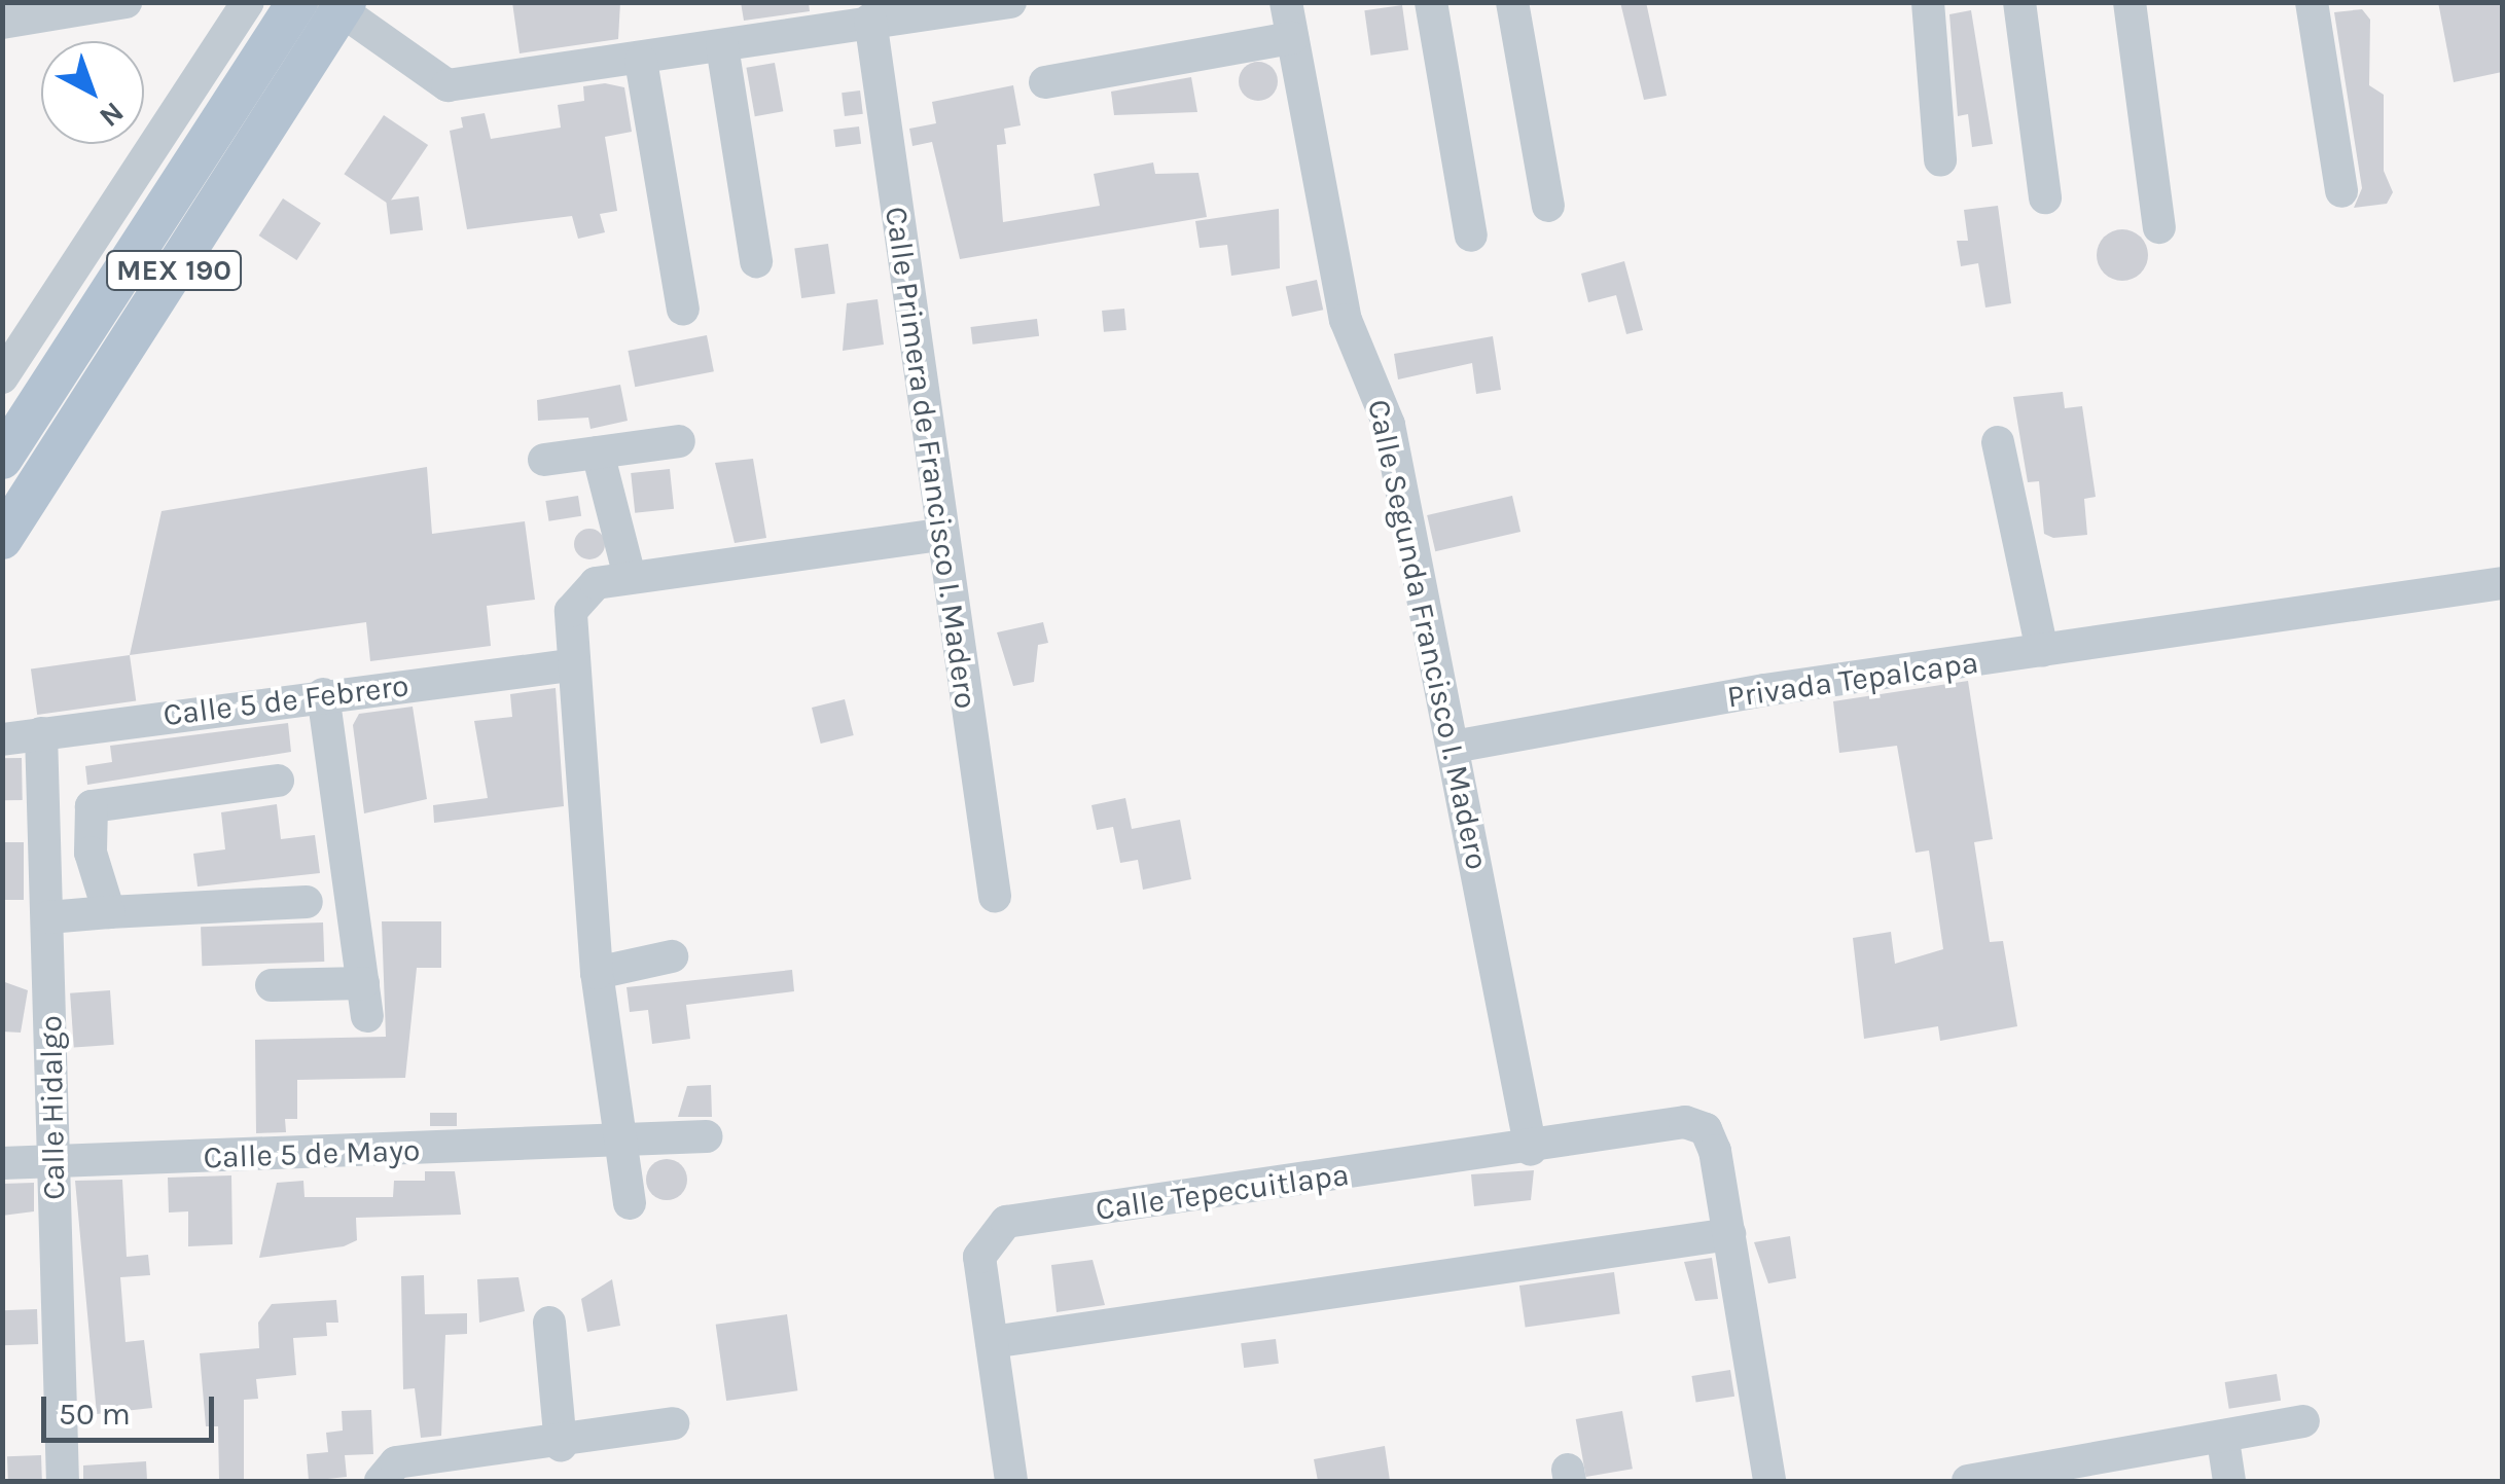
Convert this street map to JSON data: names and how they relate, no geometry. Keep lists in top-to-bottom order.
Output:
{
  "streets": {
    "main road": ["MEX 190"],
    "street": [
      "Calle Primera de Francisco I. Madero",
      "Calle Segunda Francisco I. Madero",
      "Privada Tepalcapa",
      "Calle 5 de Febrero",
      "Calle Hidalgo",
      "Calle 5 de Mayo",
      "Calle Tepecuitlapa"
    ]
  },
  "crossings": [
    ["Calle Segunda Francisco I. Madero", "Privada Tepalcapa"],
    ["Calle Segunda Francisco I. Madero", "Calle Tepecuitlapa"],
    ["Calle 5 de Febrero", "Calle Hidalgo"],
    ["Calle Hidalgo", "Calle 5 de Mayo"]
  ],
  "scale_bar": "50 m",
  "north": "bottom right"
}
